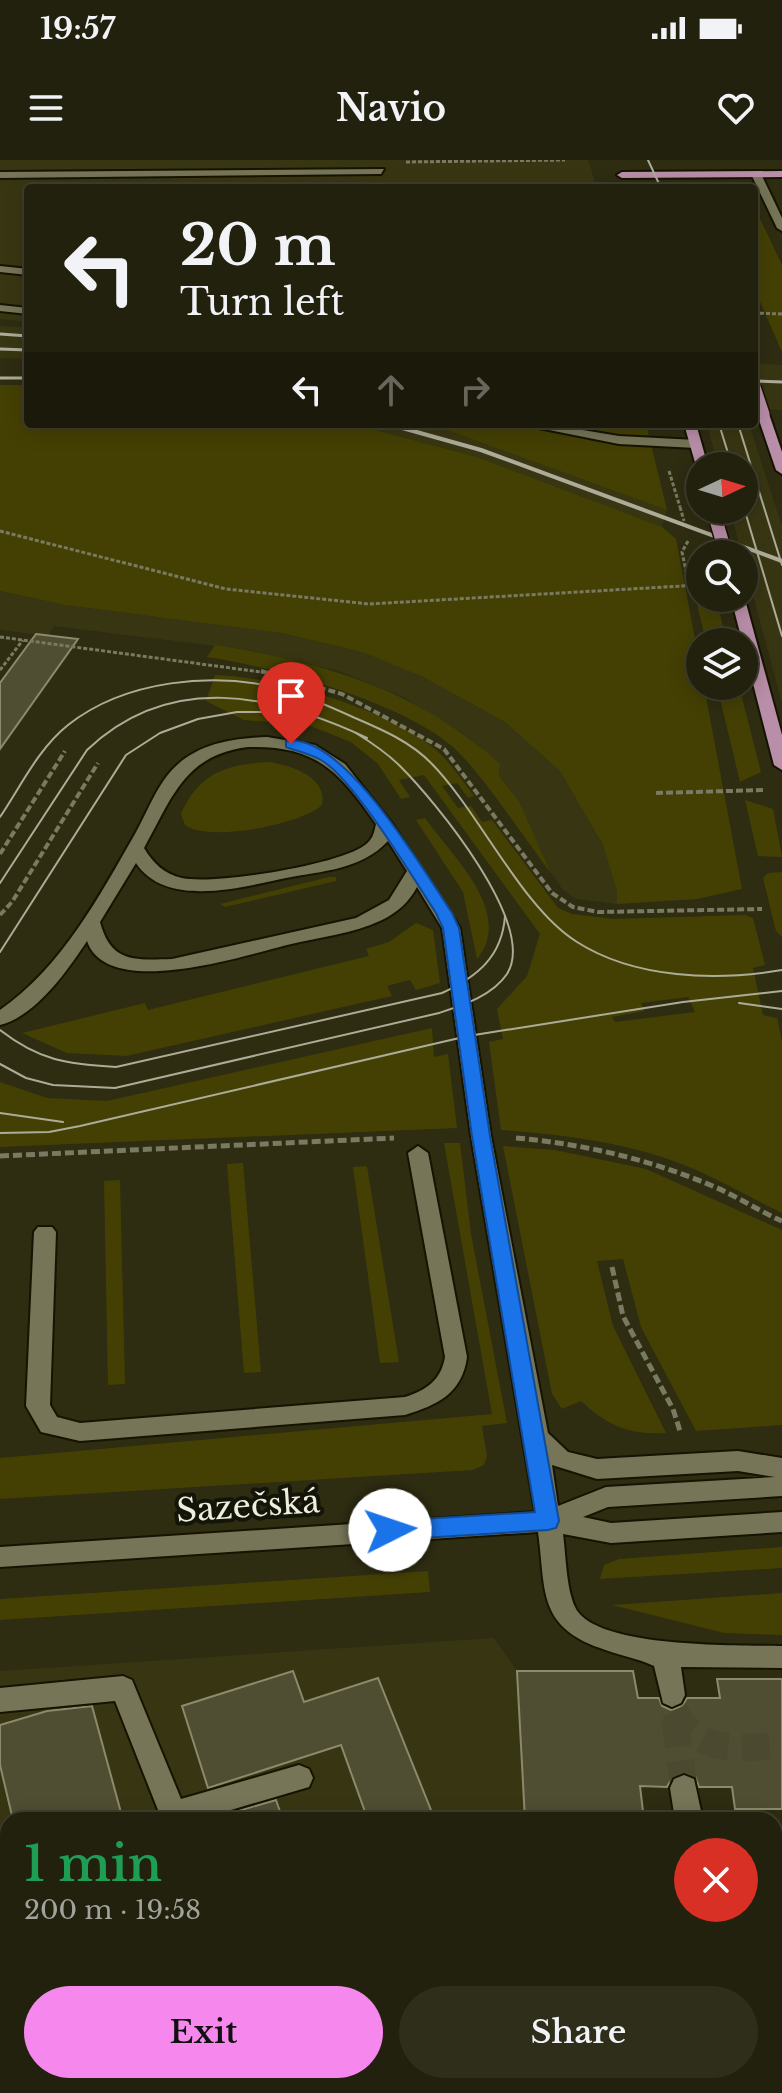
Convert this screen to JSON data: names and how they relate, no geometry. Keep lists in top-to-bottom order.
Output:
{
  "streets": {
    "street": ["Sazečská"]
  },
  "north": "right",
  "page": {
    "status": "19:57",
    "header": "Navio",
    "turn": ["20 m", "Turn left"],
    "heading": ["1 min", "200 m · 19:58"],
    "buttons": ["Exit", "Share"]
  }
}
